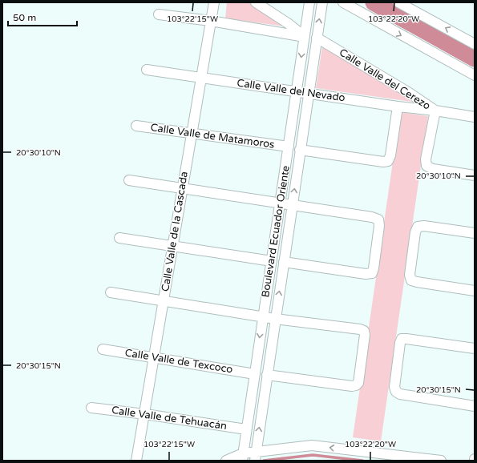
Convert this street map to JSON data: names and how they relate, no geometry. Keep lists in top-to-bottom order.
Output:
{
  "streets": {
    "street": [
      "Calle Valle del Cerezo",
      "Calle Valle del Nevado",
      "Calle Valle de Matamoros",
      "Calle Valle de la Cascada",
      "Boulevard Ecuador Oriente",
      "Calle Valle de Texcoco",
      "Calle Valle de Tehuacán"
    ]
  },
  "crossings": [
    ["Calle Valle del Cerezo", "Calle Valle del Nevado"],
    ["Calle Valle del Cerezo", "Boulevard Ecuador Oriente"],
    ["Calle Valle del Nevado", "Calle Valle de la Cascada"],
    ["Calle Valle del Nevado", "Boulevard Ecuador Oriente"],
    ["Calle Valle de Matamoros", "Calle Valle de la Cascada"],
    ["Calle Valle de Matamoros", "Boulevard Ecuador Oriente"],
    ["Calle Valle de la Cascada", "Calle Valle de Texcoco"],
    ["Calle Valle de la Cascada", "Calle Valle de Tehuacán"],
    ["Boulevard Ecuador Oriente", "Calle Valle de Texcoco"],
    ["Boulevard Ecuador Oriente", "Calle Valle de Tehuacán"]
  ],
  "scale_bar": "50 m",
  "coordinates": [
    "103°22'15\"W",
    "103°22'20\"W",
    "20°30'10\"N",
    "20°30'15\"N"
  ]
}
